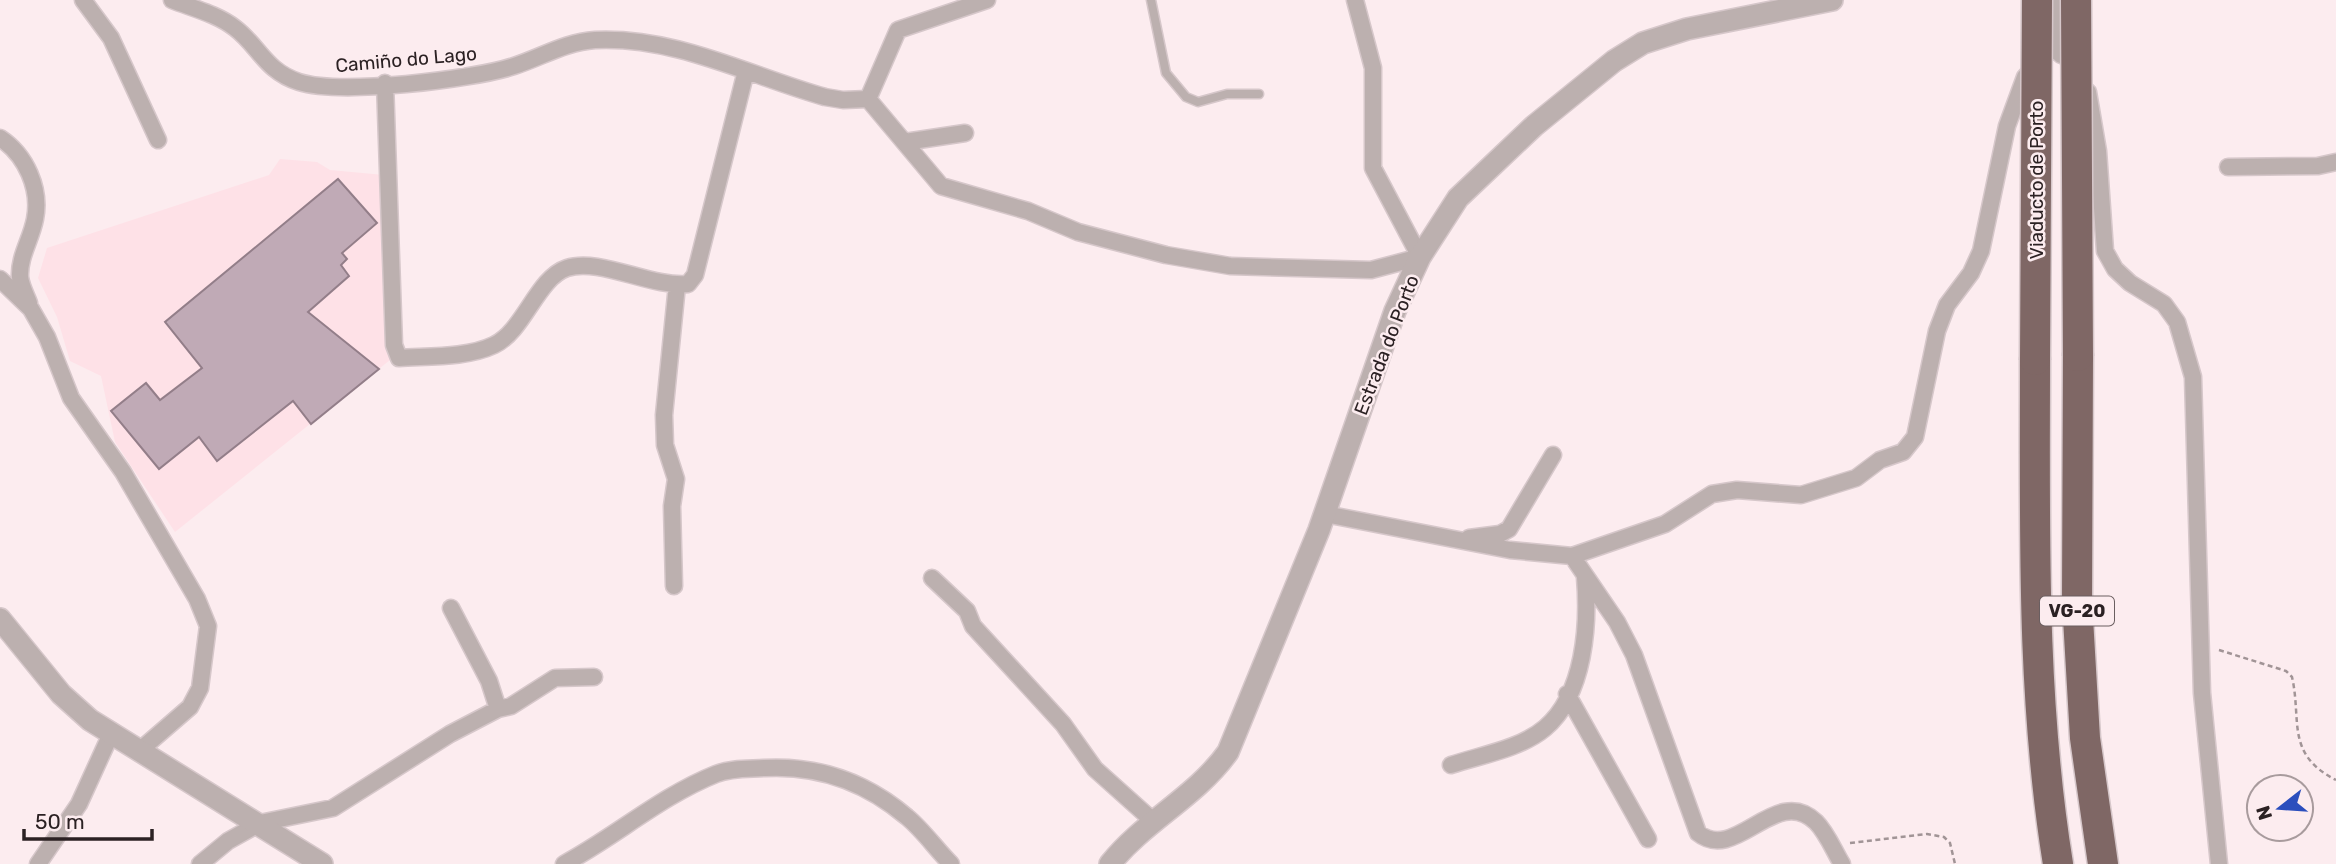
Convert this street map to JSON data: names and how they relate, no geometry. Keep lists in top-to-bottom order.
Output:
{
  "streets": {
    "highway": ["Viaducto de Porto", "VG-20"],
    "street": ["Camiño do Lago", "Estrada do Porto"]
  },
  "scale_bar": "50 m",
  "north": "left"
}
